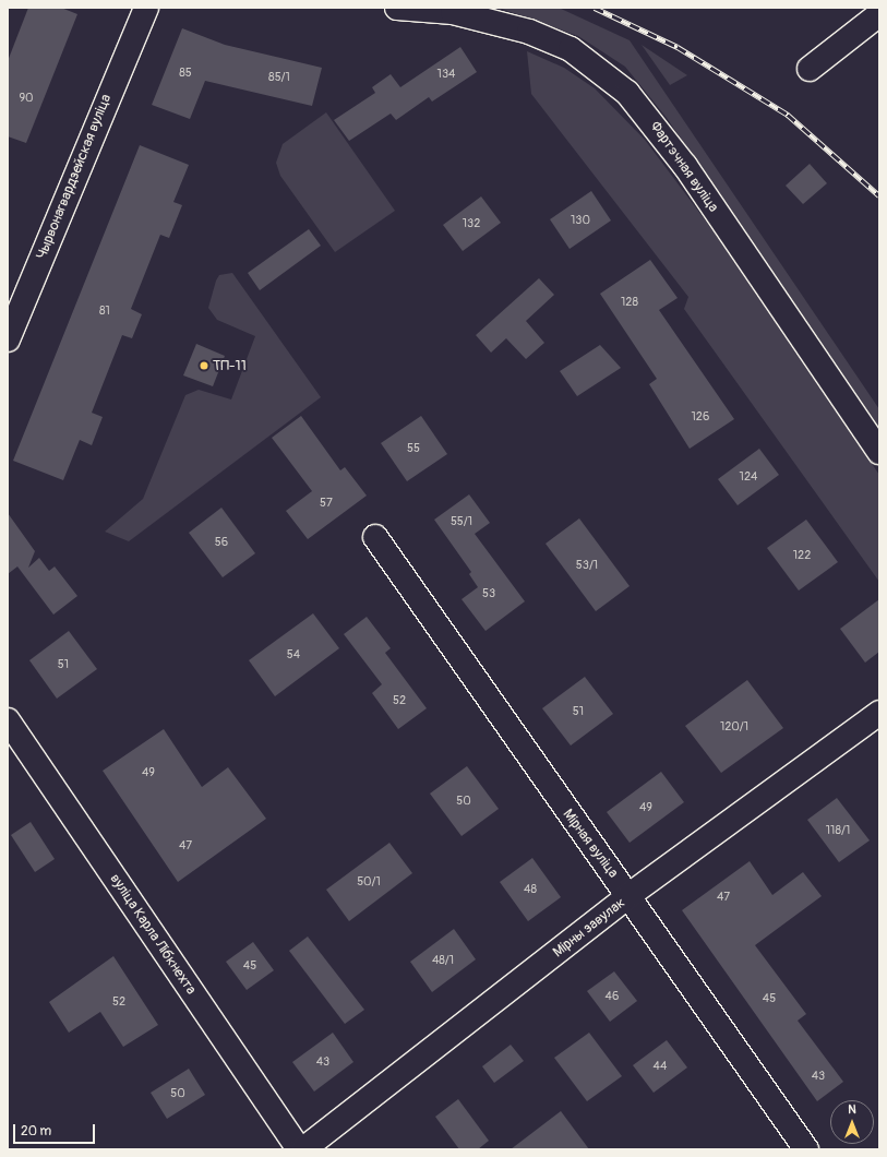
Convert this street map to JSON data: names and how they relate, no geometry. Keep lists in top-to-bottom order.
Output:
{
  "streets": {
    "street": [
      "Фартэчная вуліца",
      "Чырвонагвардзейская вуліца",
      "Мірная вуліца",
      "Мірны завулак",
      "вуліца Карла Лібкнехта"
    ]
  },
  "crossings": [
    ["Мірная вуліца", "Мірны завулак"]
  ],
  "places": ["ТП-11"],
  "house_numbers": [
    "85",
    "134",
    "85/1",
    "90",
    "130",
    "132",
    "128",
    "81",
    "126",
    "55",
    "124",
    "57",
    "55/1",
    "56",
    "122",
    "53/1",
    "53",
    "54",
    "51",
    "52",
    "51",
    "120/1",
    "49",
    "50",
    "49",
    "118/1",
    "47",
    "50/1",
    "48",
    "47",
    "48/1",
    "45",
    "46",
    "45",
    "52",
    "43",
    "44",
    "43",
    "50"
  ],
  "scale_bar": "20 m",
  "north": "top"
}
